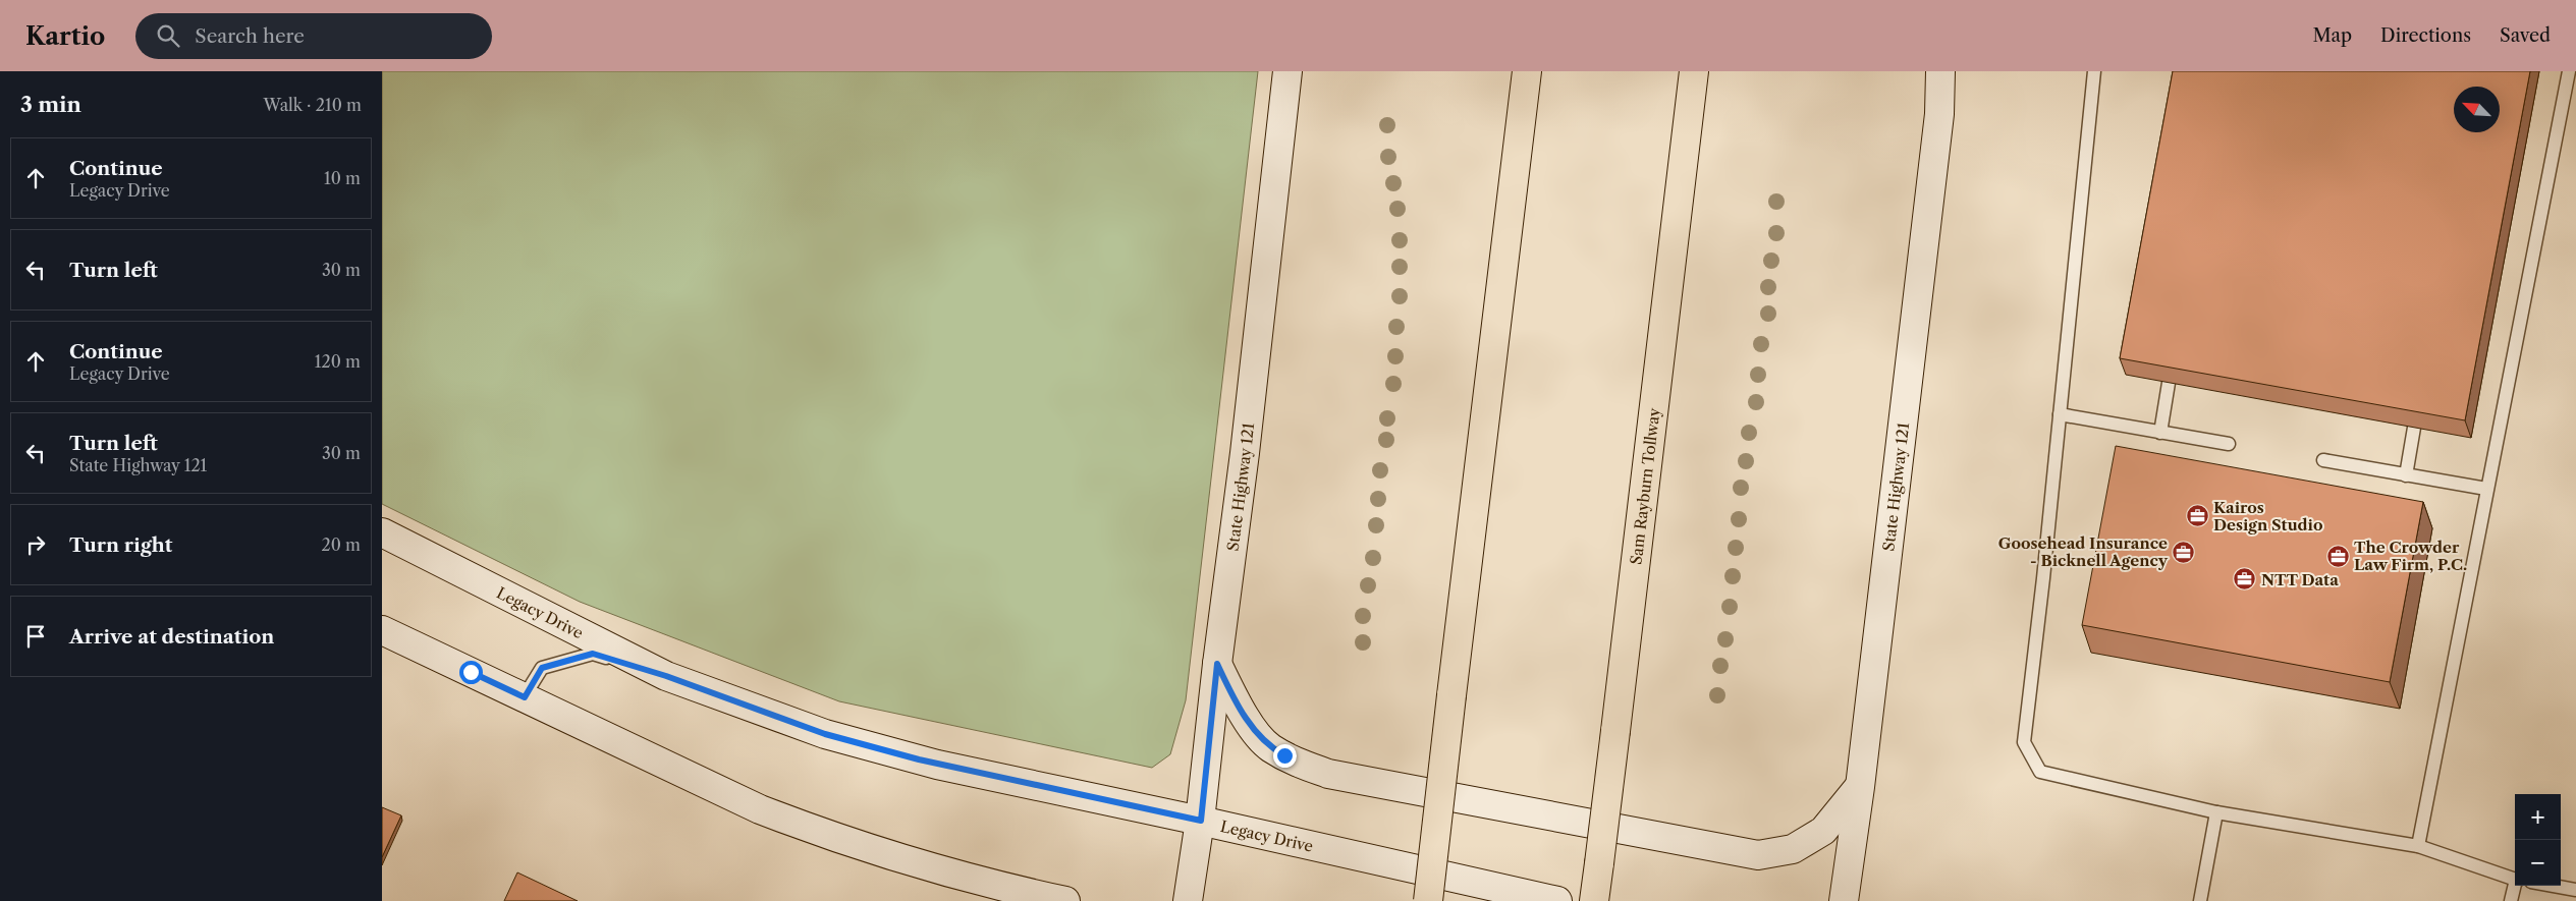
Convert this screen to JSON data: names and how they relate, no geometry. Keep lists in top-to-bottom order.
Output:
{
  "streets": {
    "highway": ["Sam Rayburn Tollway"],
    "main road": ["State Highway 121", "Legacy Drive"]
  },
  "crossings": [
    ["State Highway 121", "Legacy Drive"]
  ],
  "places": {
    "office": [
      "Kairos Design Studio",
      "Goosehead Insurance - Bicknell Agency",
      "The Crowder Law Firm, P.C.",
      "NTT Data"
    ]
  },
  "north": "top left",
  "page": {
    "header": "Kartio",
    "search": "Search here",
    "nav": ["Map", "Directions", "Saved"],
    "heading": ["3 min", "Walk · 210 m"],
    "list": [
      ["Continue", "Legacy Drive", "10 m"],
      ["Turn left", "30 m"],
      ["Continue", "Legacy Drive", "120 m"],
      ["Turn left", "State Highway 121", "30 m"],
      ["Turn right", "20 m"],
      "Arrive at destination"
    ],
    "map_buttons": ["+", "−"]
  }
}
